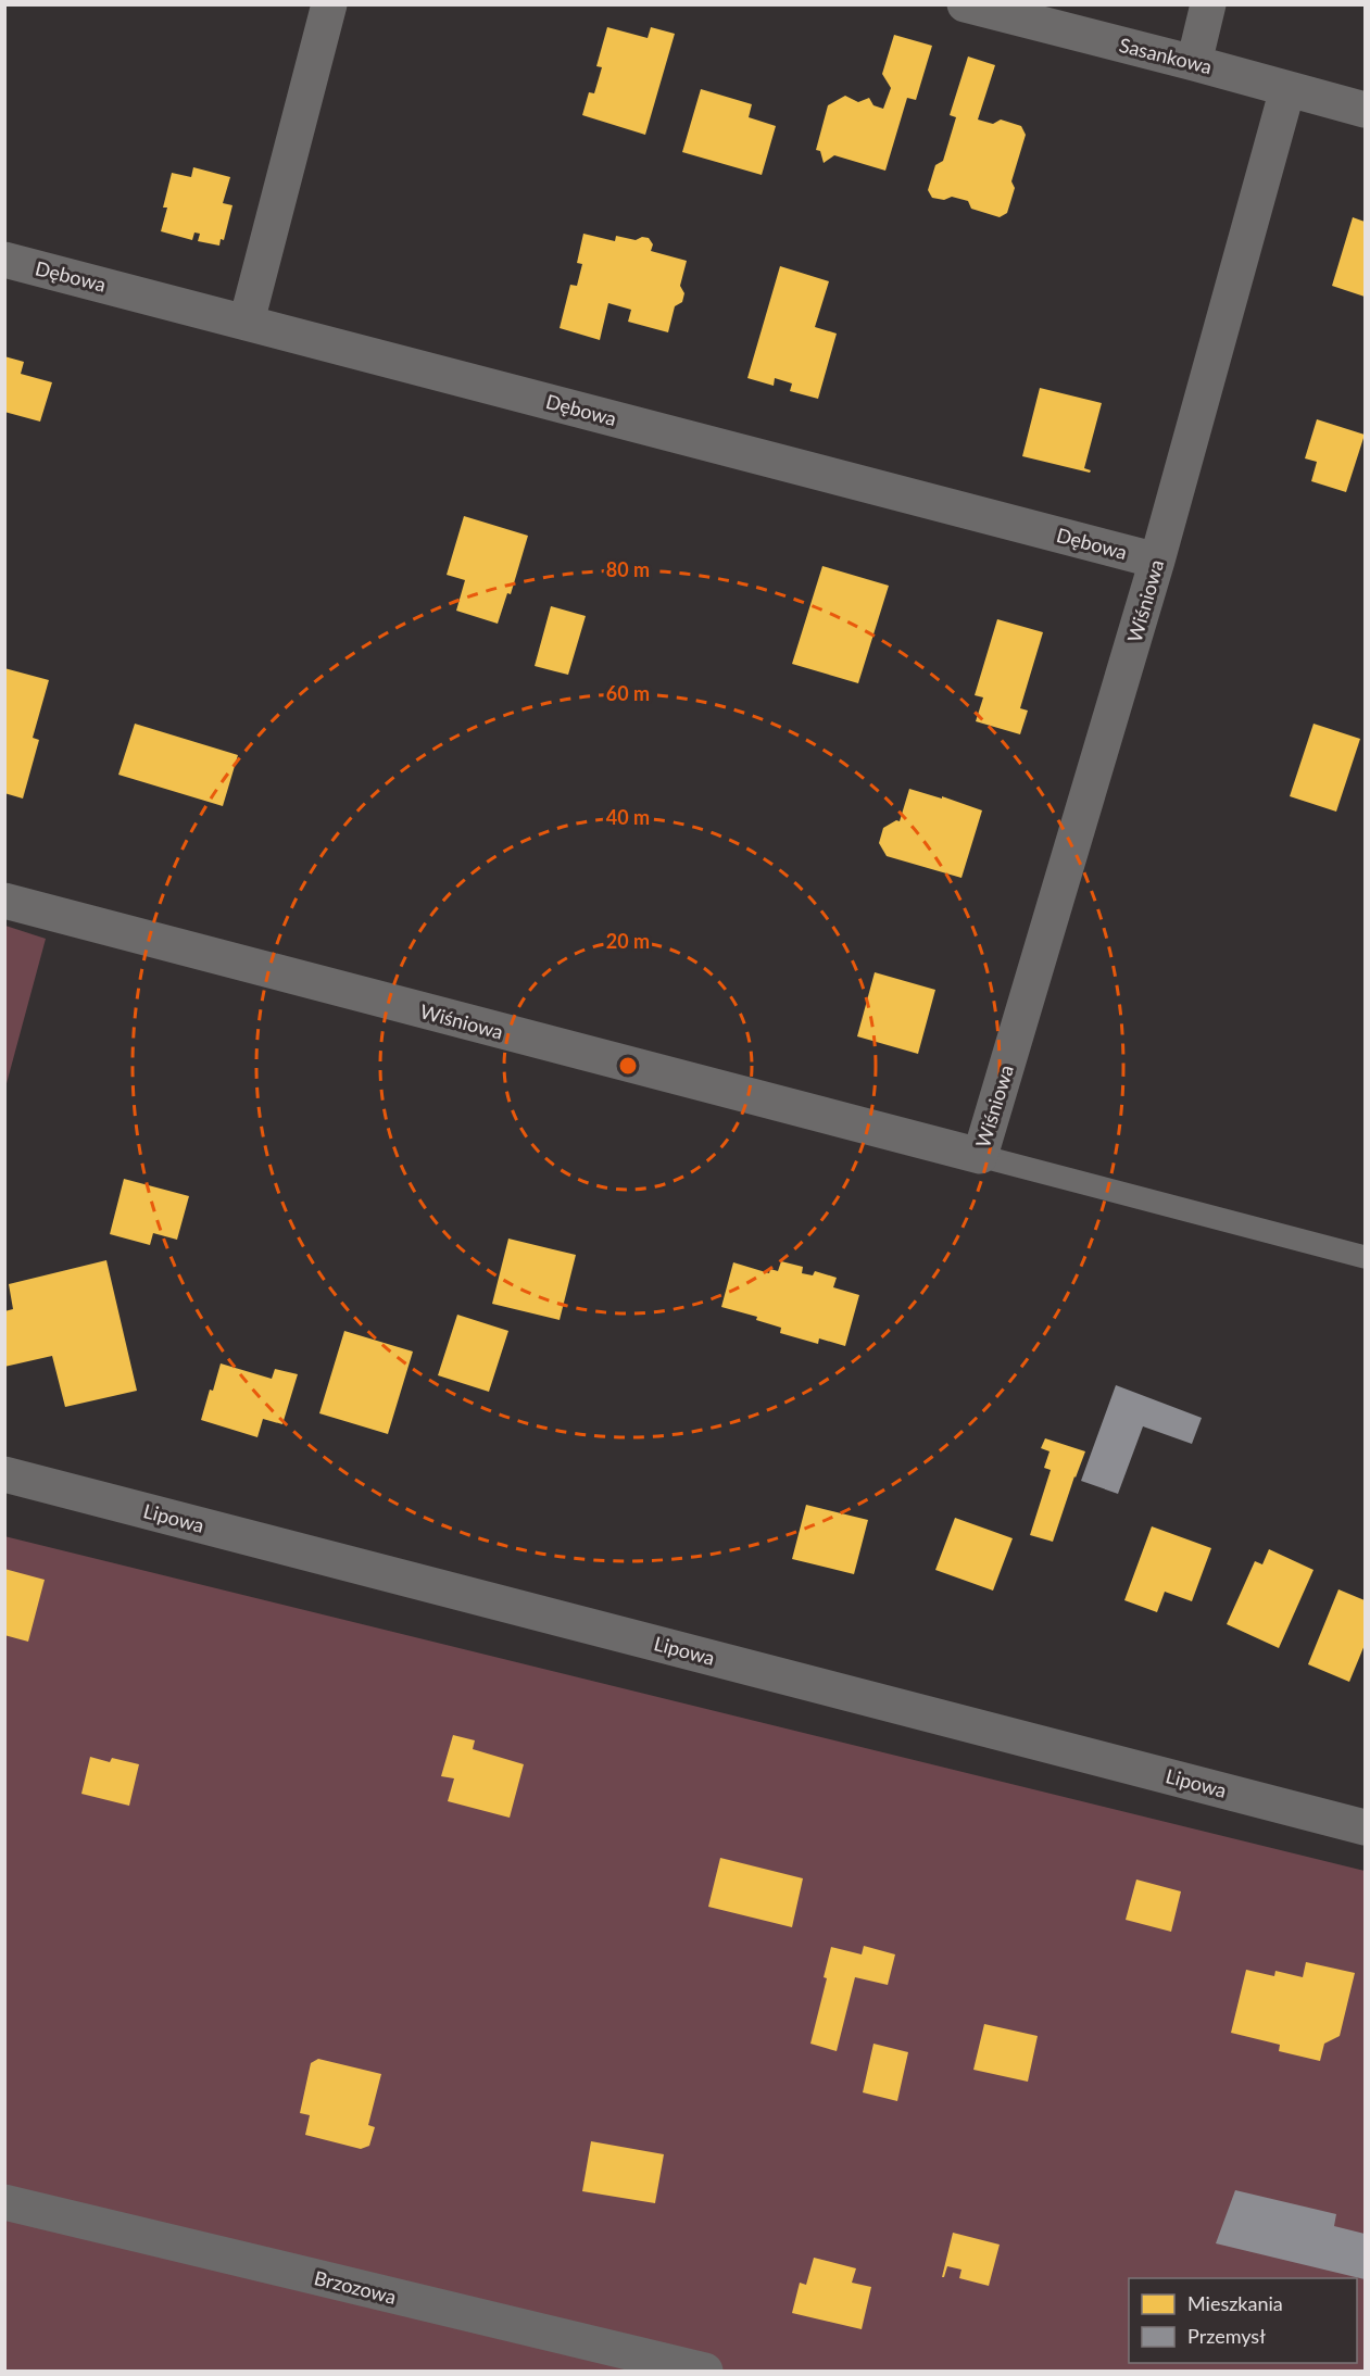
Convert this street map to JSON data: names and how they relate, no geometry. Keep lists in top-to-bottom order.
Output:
{
  "streets": {
    "street": [
      "Sasankowa",
      "Dębowa",
      "Wiśniowa",
      "Lipowa",
      "Brzozowa"
    ]
  },
  "crossings": [
    ["Sasankowa", "Wiśniowa"],
    ["Dębowa", "Wiśniowa"]
  ],
  "legend": ["Mieszkania", "Przemysł"],
  "rings": [
    "80 m",
    "60 m",
    "40 m",
    "20 m"
  ]
}
